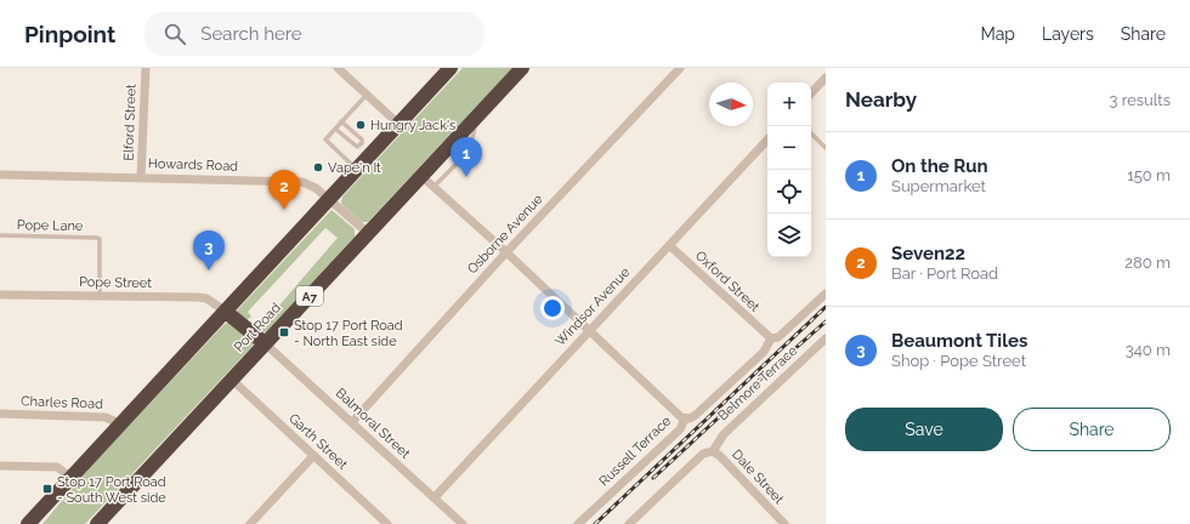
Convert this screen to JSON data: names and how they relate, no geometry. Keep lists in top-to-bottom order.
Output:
{
  "streets": {
    "highway": ["A7", "Port Road"],
    "street": [
      "Elford Street",
      "Howards Road",
      "Osborne Avenue",
      "Oxford Street",
      "Pope Street",
      "Windsor Avenue",
      "Belmore Terrace",
      "Charles Road",
      "Balmoral Street",
      "Garth Street",
      "Russell Terrace",
      "Dale Street"
    ],
    "lane": ["Pope Lane"]
  },
  "crossings": [
    ["Elford Street", "Howards Road"],
    ["Howards Road", "Port Road"],
    ["Pope Lane", "Pope Street"],
    ["Osborne Avenue", "Balmoral Street"],
    ["Oxford Street", "Windsor Avenue"],
    ["Oxford Street", "Russell Terrace"],
    ["Windsor Avenue", "Balmoral Street"],
    ["Port Road", "Balmoral Street"],
    ["Port Road", "Garth Street"],
    ["Belmore Terrace", "Dale Street"]
  ],
  "places": {
    "other": ["Hungry Jack's", "Vape'n It"],
    "transit": ["Stop 17 Port Road - North East side", "Stop 17 Port Road - South West side"]
  },
  "north": "right",
  "page": {
    "header": "Pinpoint",
    "search": "Search here",
    "nav": ["Map", "Layers", "Share"],
    "heading": ["Nearby", "3 results"],
    "map_buttons": ["+", "−"],
    "list": [
      {
        "mark": "1",
        "name": "On the Run",
        "note": "Supermarket",
        "value": "150 m"
      },
      {
        "mark": "2",
        "name": "Seven22",
        "note": "Bar · Port Road",
        "value": "280 m"
      },
      {
        "mark": "3",
        "name": "Beaumont Tiles",
        "note": "Shop · Pope Street",
        "value": "340 m"
      }
    ],
    "pins": ["1", "2", "3"],
    "buttons": ["Save", "Share"]
  }
}
